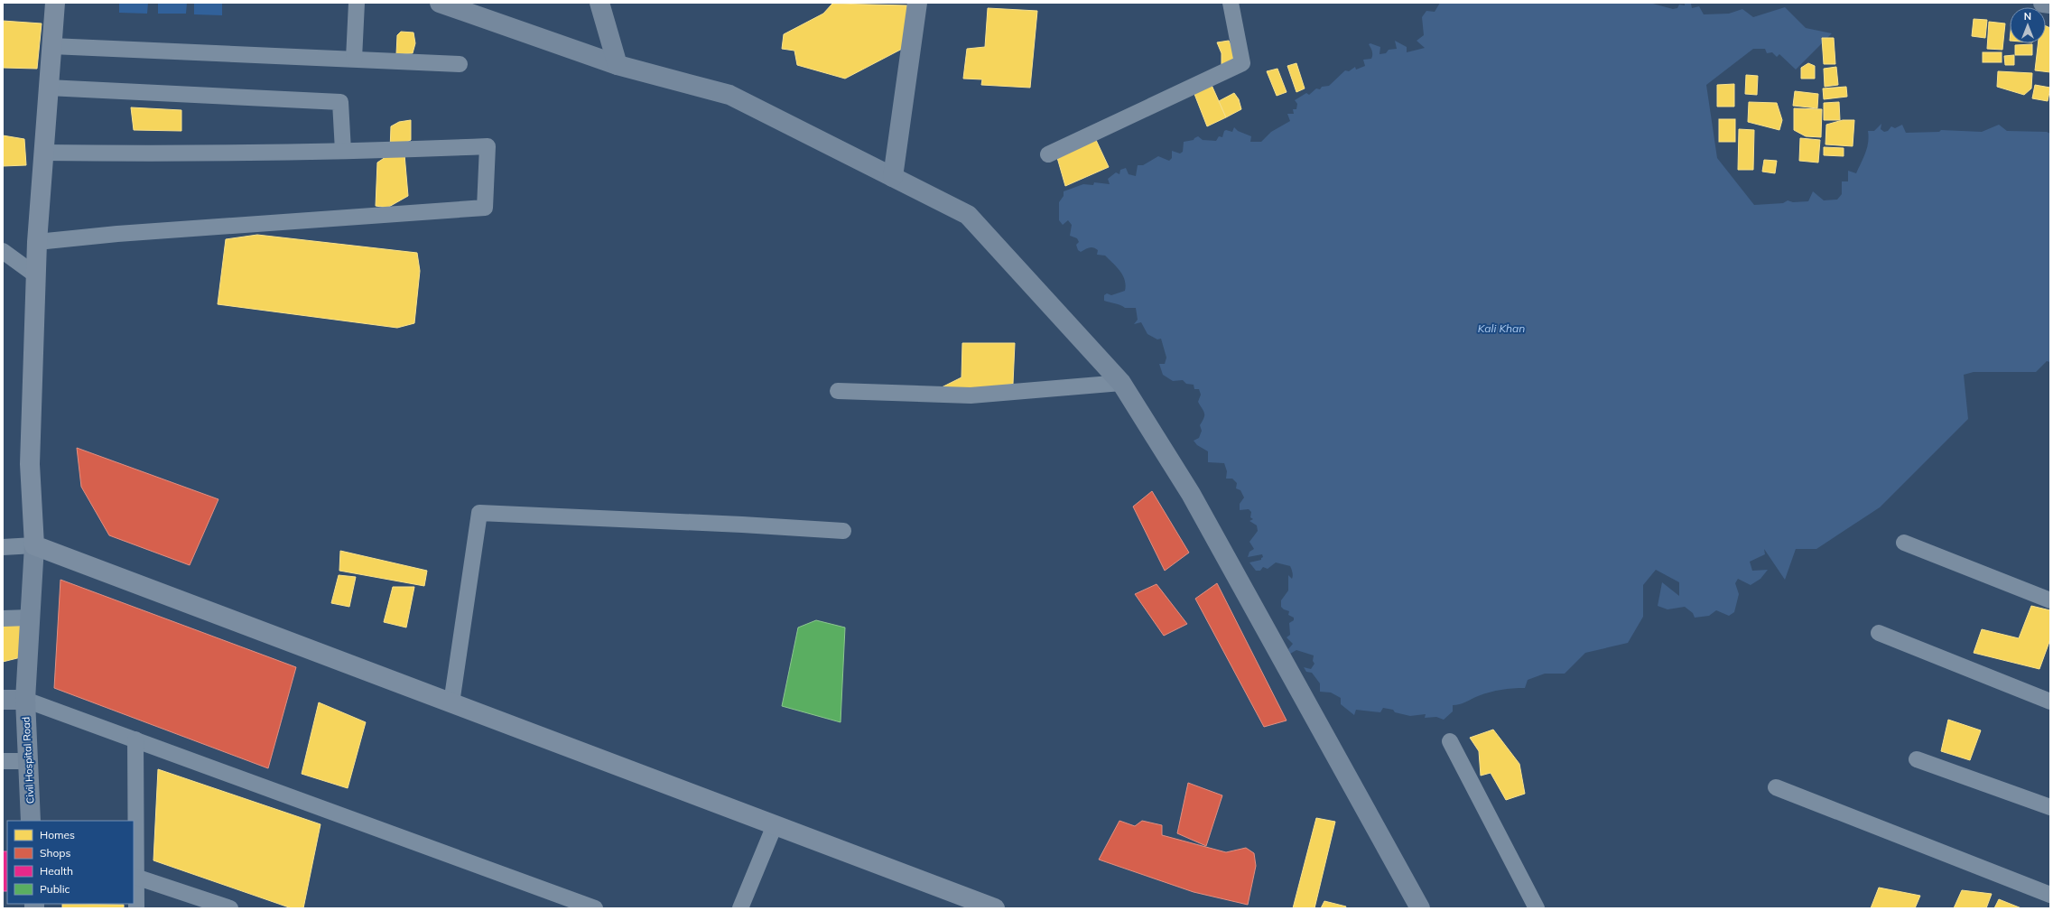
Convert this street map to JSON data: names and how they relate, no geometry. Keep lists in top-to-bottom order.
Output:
{
  "streets": {
    "main road": ["Civil Hospital Road"]
  },
  "water": ["Kali Khan"],
  "legend": [
    "Homes",
    "Shops",
    "Health",
    "Public"
  ],
  "north": "top"
}
